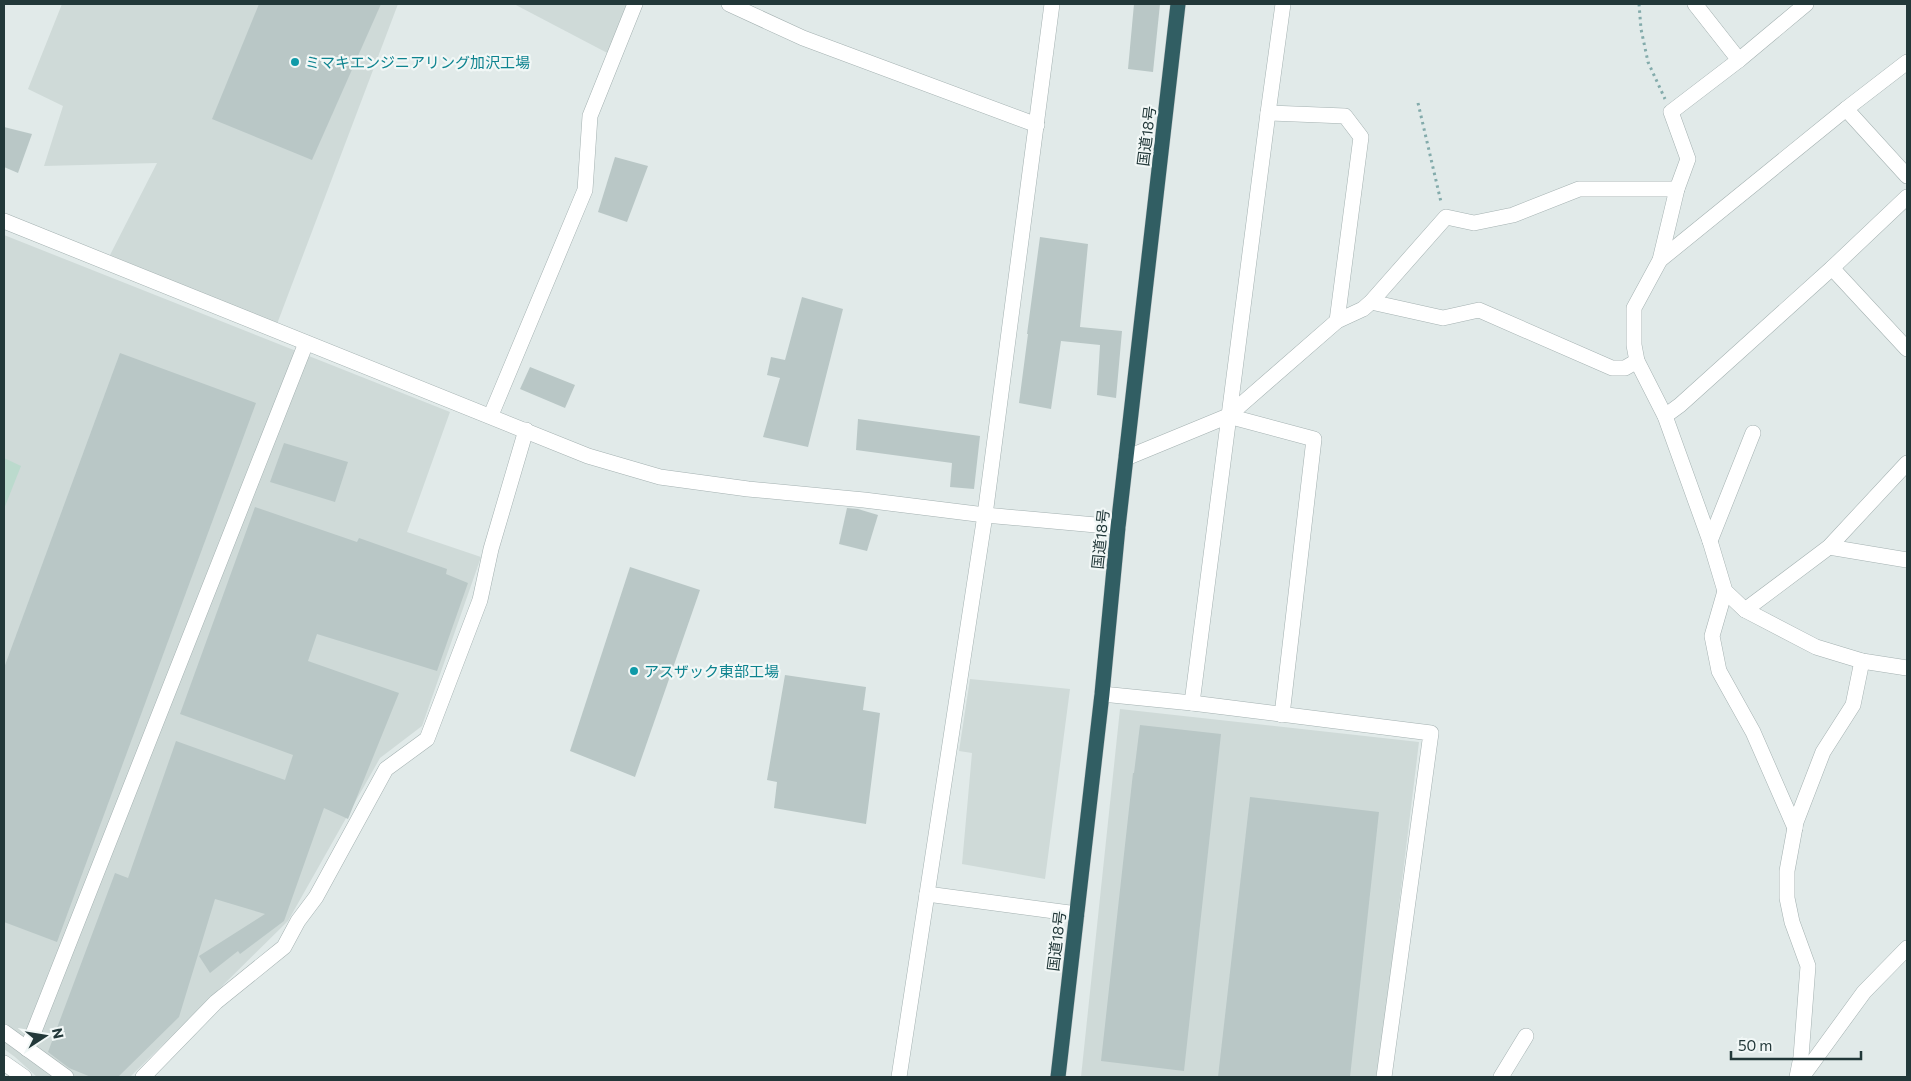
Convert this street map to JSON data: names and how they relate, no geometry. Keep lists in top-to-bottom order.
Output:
{
  "streets": {
    "highway": ["国道18号"]
  },
  "places": ["ミマキエンジニアリング加沢工場", "アスザック東部工場"],
  "scale_bar": "50 m",
  "north": "right"
}
